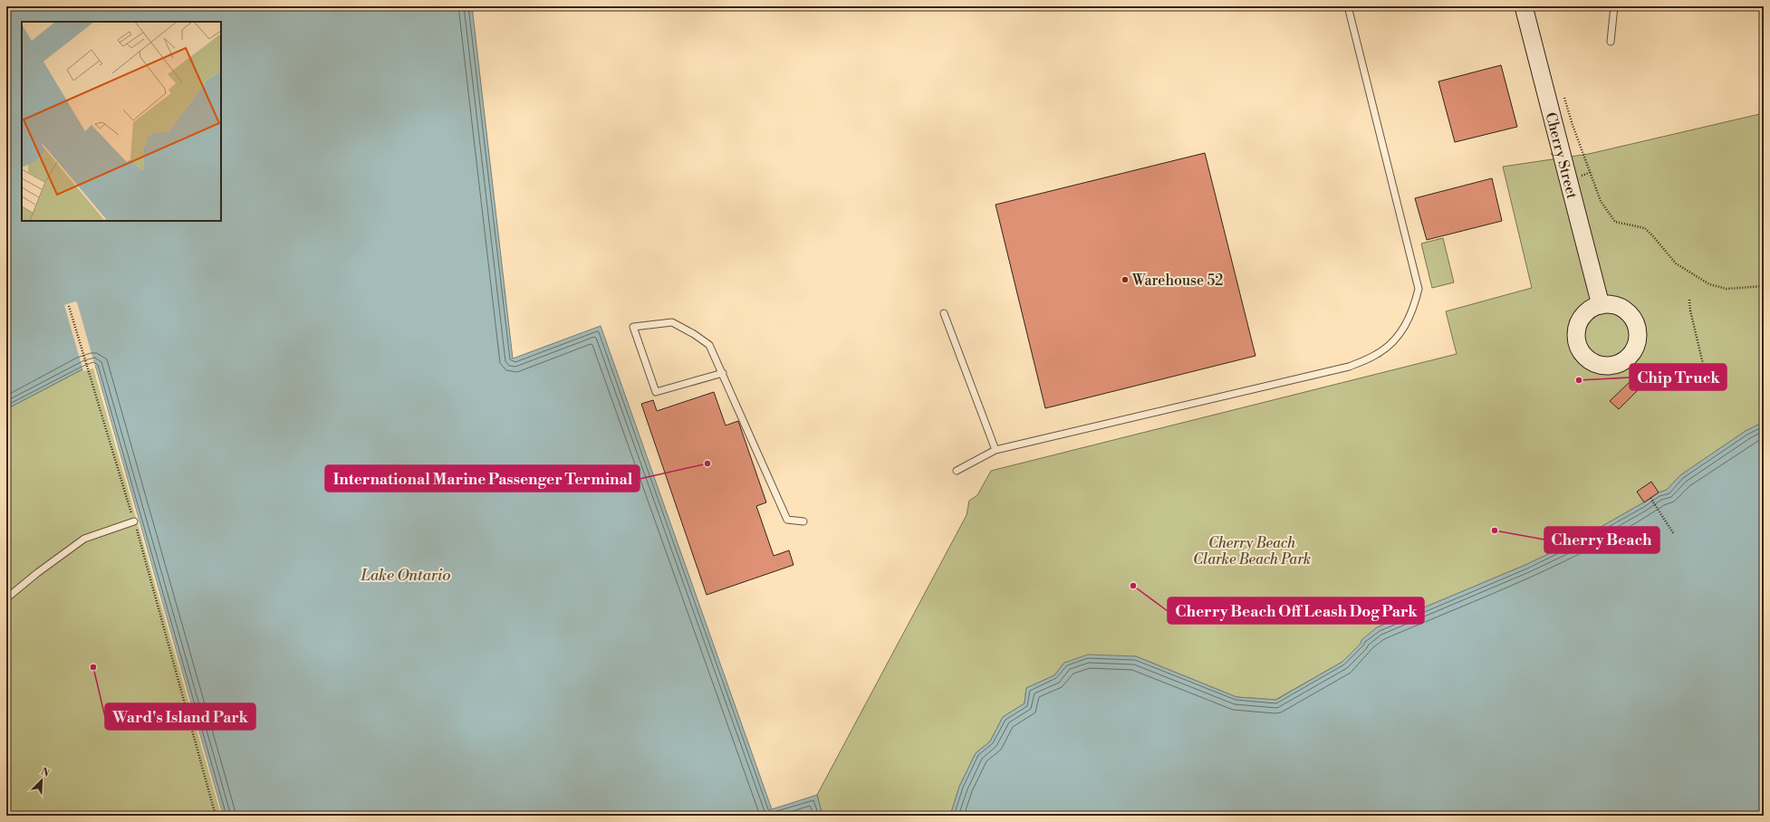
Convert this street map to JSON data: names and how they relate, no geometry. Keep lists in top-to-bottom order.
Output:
{
  "streets": {
    "street": ["Cherry Street"]
  },
  "water": ["Lake Ontario"],
  "parks": ["Cherry Beach Clarke Beach Park"],
  "places": [
    "Warehouse 52",
    "Chip Truck",
    "International Marine Passenger Terminal",
    "Cherry Beach",
    "Cherry Beach Off Leash Dog Park",
    "Ward's Island Park"
  ],
  "north": "top right"
}
